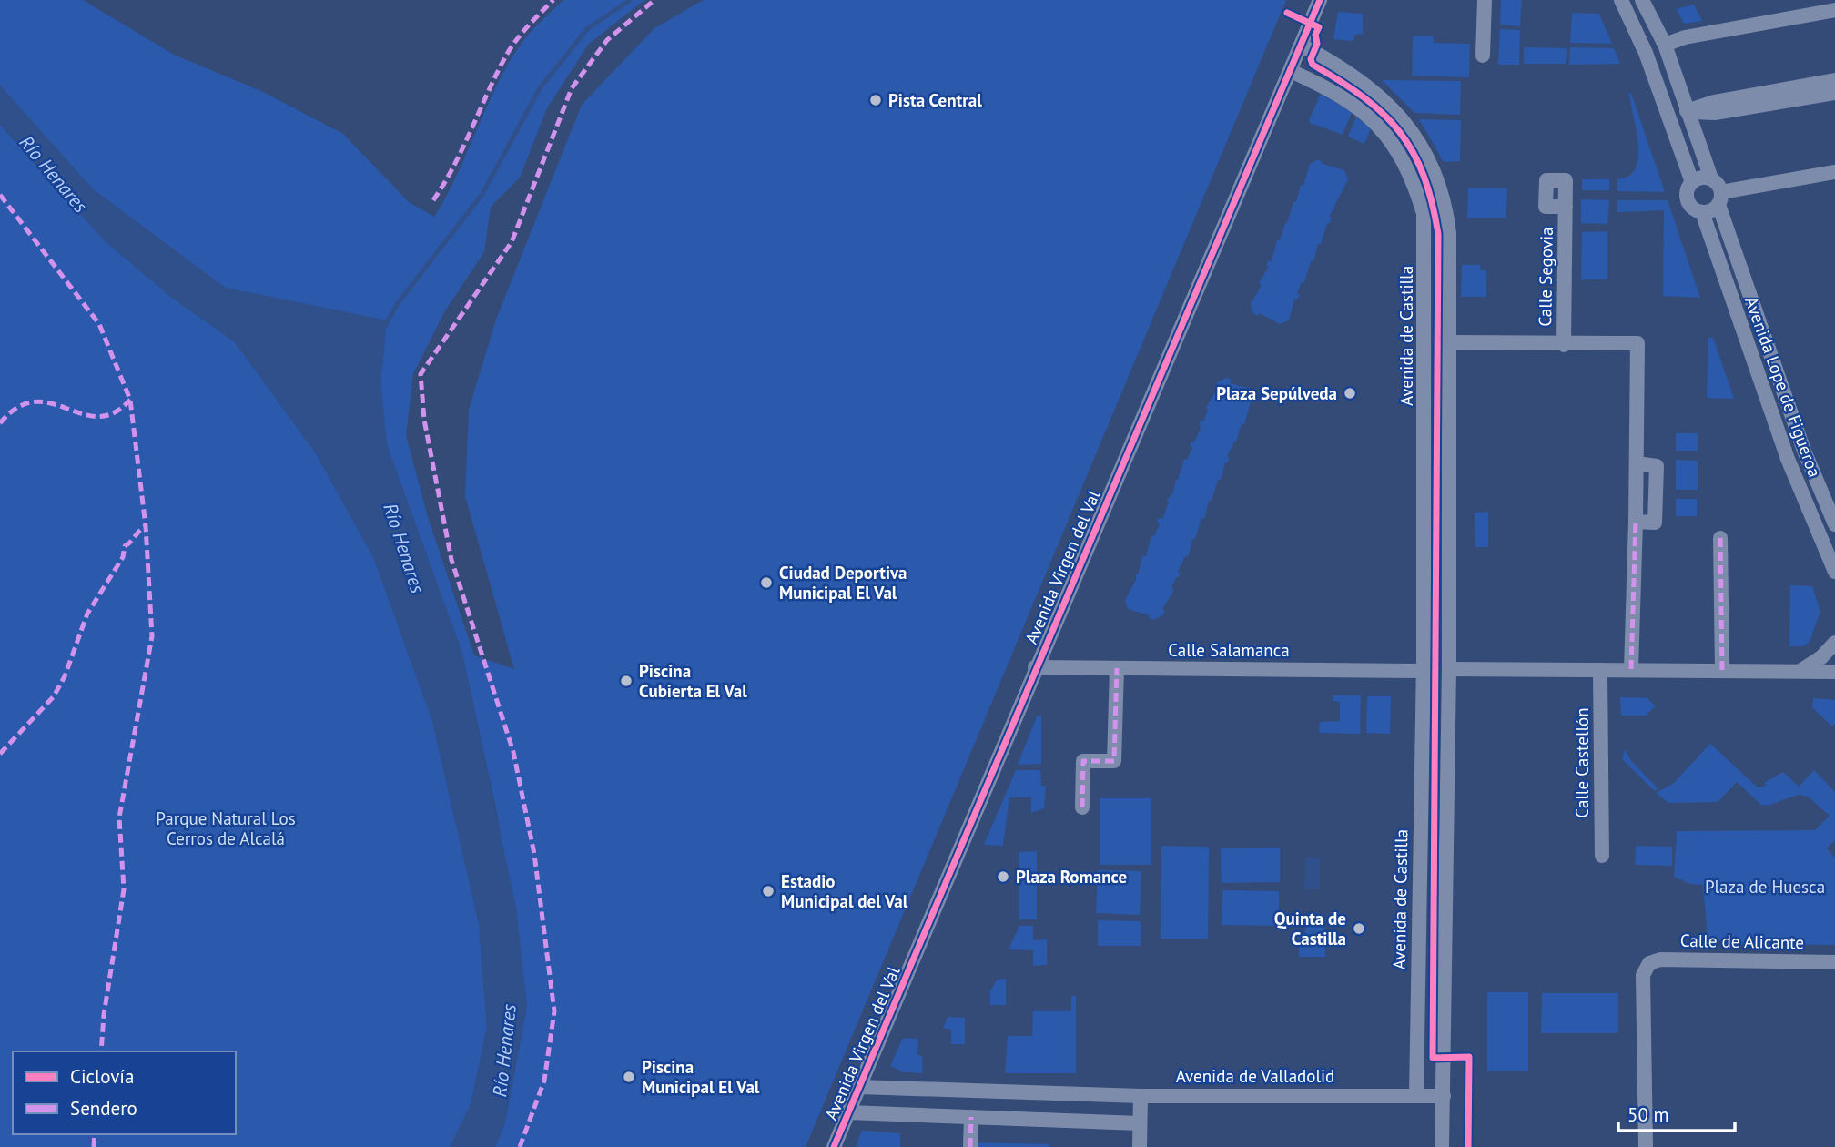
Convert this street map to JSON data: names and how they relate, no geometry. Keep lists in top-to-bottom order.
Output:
{
  "streets": {
    "street": [
      "Calle Segovia",
      "Avenida de Castilla",
      "Avenida Lope de Figueroa",
      "Avenida Virgen del Val",
      "Calle Salamanca",
      "Calle Castellón",
      "Calle de Alicante",
      "Avenida de Valladolid"
    ]
  },
  "crossings": [
    ["Avenida de Castilla", "Avenida Virgen del Val"],
    ["Avenida de Castilla", "Calle Salamanca"],
    ["Avenida de Castilla", "Avenida de Valladolid"],
    ["Avenida Virgen del Val", "Calle Salamanca"],
    ["Avenida Virgen del Val", "Avenida de Valladolid"]
  ],
  "water": ["Río Henares"],
  "parks": ["Parque Natural Los Cerros de Alcalá", "Plaza de Huesca"],
  "places": [
    "Pista Central",
    "Plaza Sepúlveda",
    "Ciudad Deportiva Municipal El Val",
    "Piscina Cubierta El Val",
    "Plaza Romance",
    "Estadio Municipal del Val",
    "Quinta de Castilla",
    "Piscina Municipal El Val"
  ],
  "legend": ["Ciclovía", "Sendero"],
  "scale_bar": "50 m"
}
